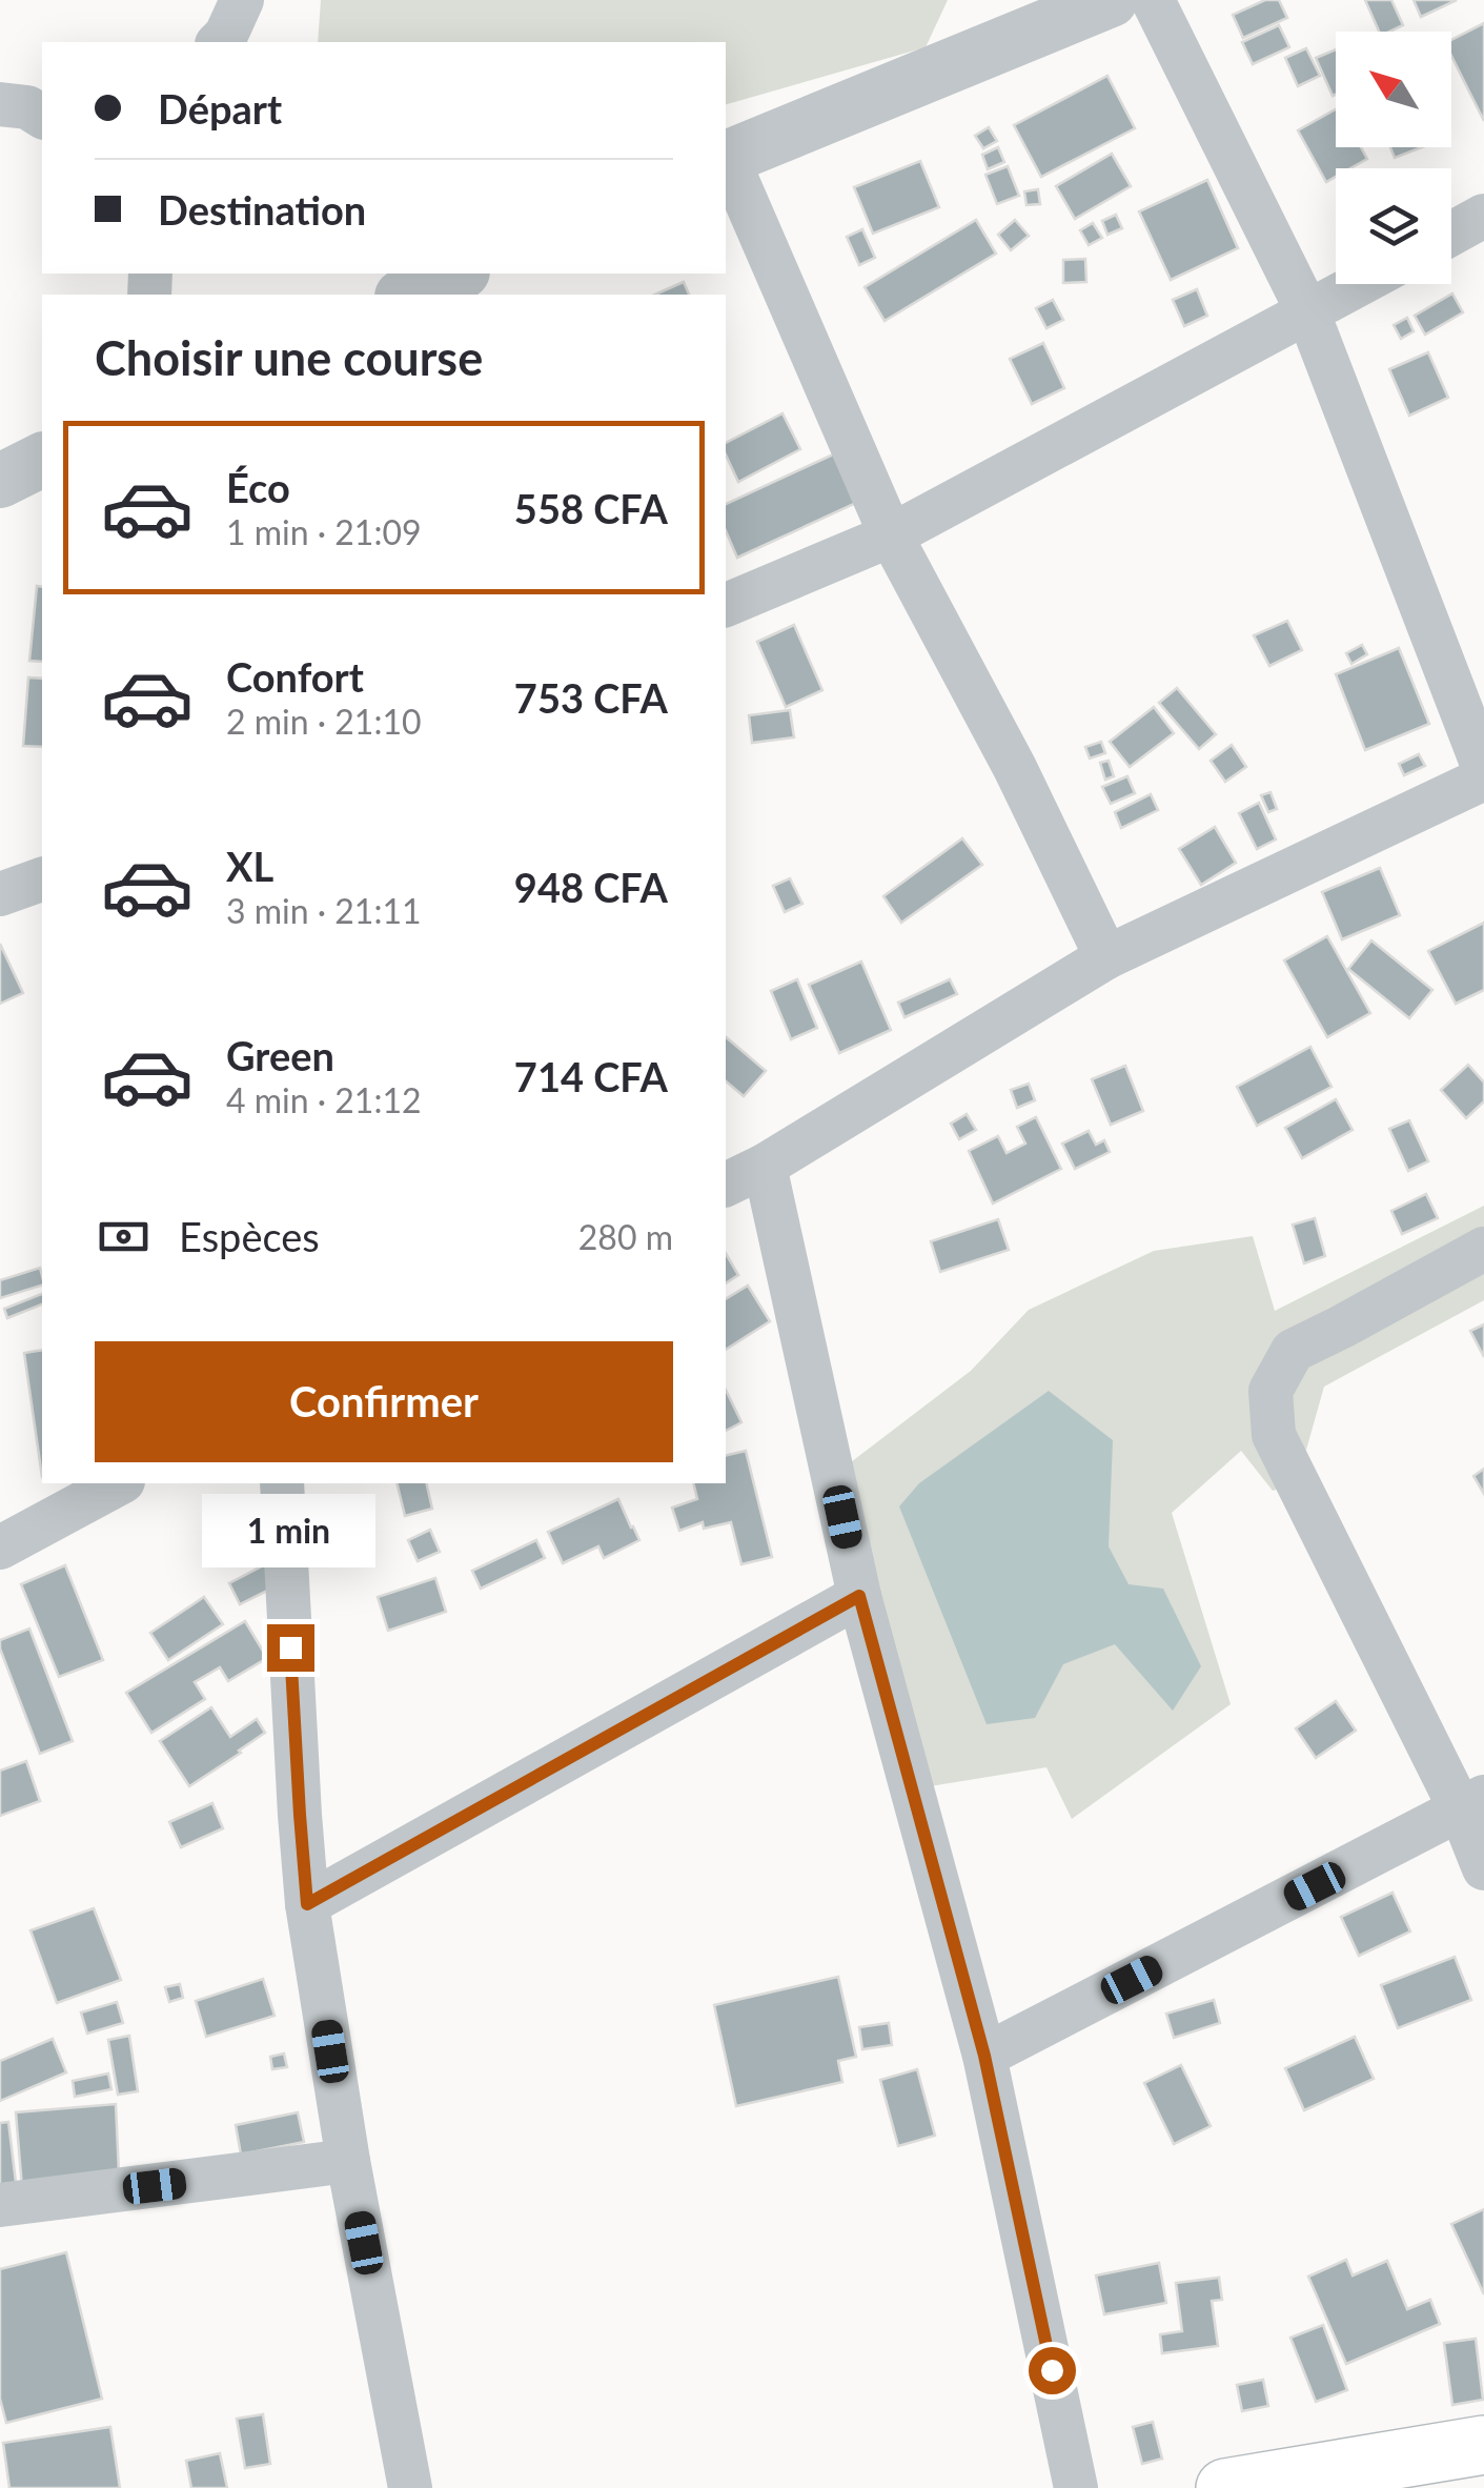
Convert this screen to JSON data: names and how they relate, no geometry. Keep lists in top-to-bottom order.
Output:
{
  "north": "top left",
  "page": {
    "banner": ["Départ", "Destination"],
    "heading": "Choisir une course",
    "list": [
      {
        "name": "Éco",
        "note": "1 min · 21:09",
        "value": "558 CFA"
      },
      {
        "name": "Confort",
        "note": "2 min · 21:10",
        "value": "753 CFA"
      },
      {
        "name": "XL",
        "note": "3 min · 21:11",
        "value": "948 CFA"
      },
      {
        "name": "Green",
        "note": "4 min · 21:12",
        "value": "714 CFA"
      }
    ],
    "pay": ["Espèces", "280 m"],
    "buttons": "Confirmer",
    "bubble": "1 min"
  }
}
